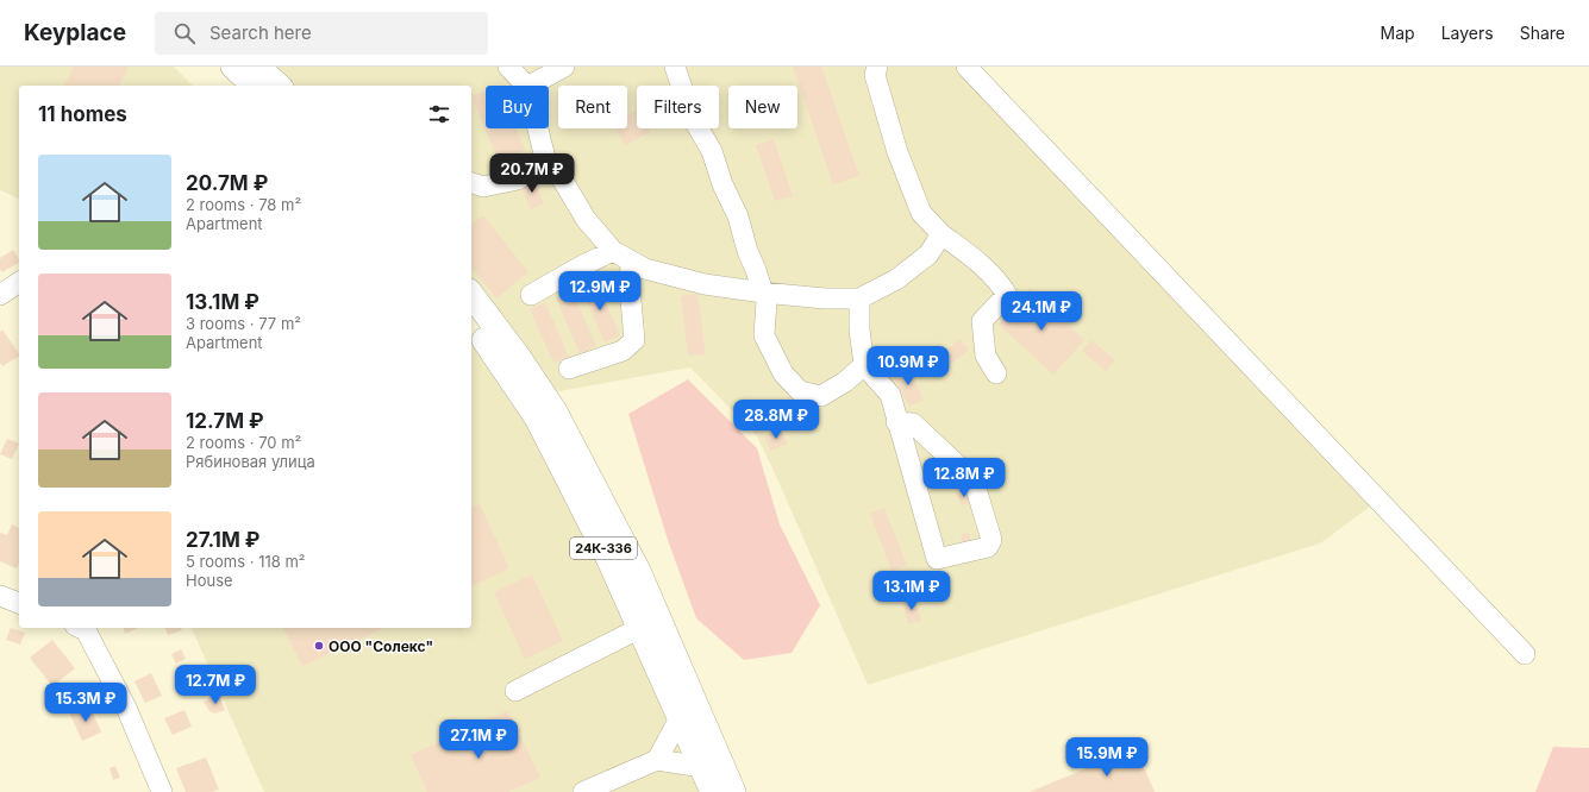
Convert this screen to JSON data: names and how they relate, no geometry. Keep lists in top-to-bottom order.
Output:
{
  "streets": {
    "main road": ["24К-336"]
  },
  "places": ["ООО \"Солекс\""],
  "page": {
    "header": "Keyplace",
    "search": "Search here",
    "nav": ["Map", "Layers", "Share"],
    "chip": [
      "Buy",
      "Rent",
      "Filters",
      "New"
    ],
    "heading": "11 homes",
    "list": [
      {
        "name": "20.7M ₽",
        "note": "2 rooms · 78 m² · Apartment"
      },
      {
        "name": "13.1M ₽",
        "note": "3 rooms · 77 m² · Apartment"
      },
      {
        "name": "12.7M ₽",
        "note": "2 rooms · 70 m² · Рябиновая улица"
      },
      {
        "name": "27.1M ₽",
        "note": "5 rooms · 118 m² · House"
      }
    ],
    "price": [
      "20.7M ₽",
      "12.9M ₽",
      "24.1M ₽",
      "10.9M ₽",
      "28.8M ₽",
      "12.8M ₽",
      "13.1M ₽",
      "12.7M ₽",
      "15.3M ₽",
      "27.1M ₽",
      "15.9M ₽"
    ]
  }
}
